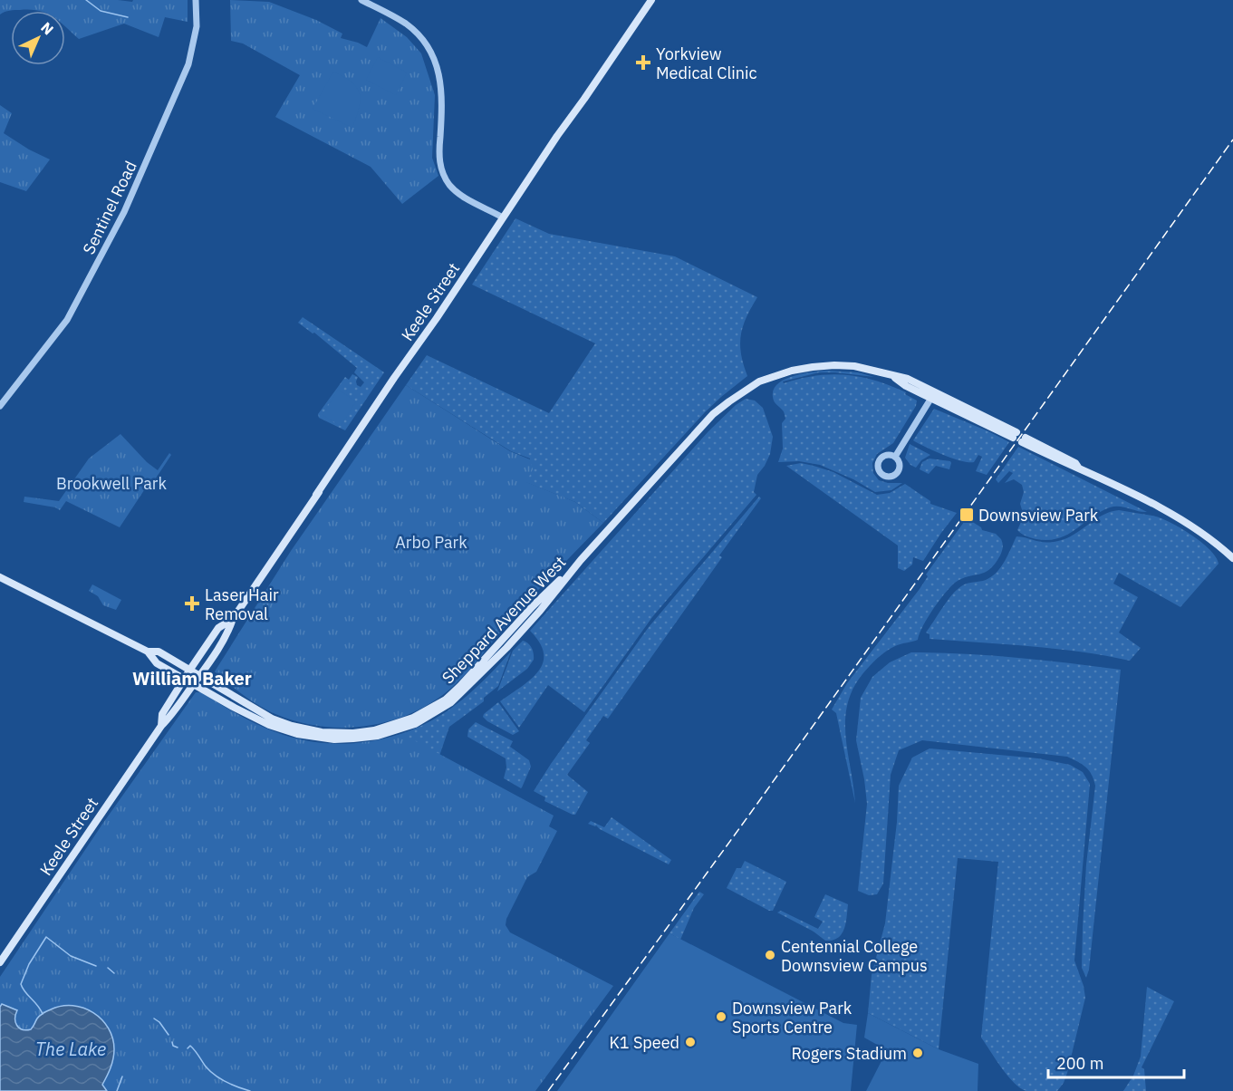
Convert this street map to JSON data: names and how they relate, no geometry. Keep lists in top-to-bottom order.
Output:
{
  "streets": {
    "main road": ["Keele Street", "Sheppard Avenue West"],
    "street": ["Sentinel Road"]
  },
  "crossings": [
    ["Keele Street", "Sheppard Avenue West"]
  ],
  "districts": ["William Baker"],
  "water": ["The Lake"],
  "parks": ["Brookwell Park", "Arbo Park"],
  "places": {
    "health": ["Yorkview Medical Clinic", "Laser Hair Removal"],
    "transit": ["Downsview Park"],
    "other": [
      "Centennial College Downsview Campus",
      "Downsview Park Sports Centre",
      "K1 Speed",
      "Rogers Stadium"
    ]
  },
  "scale_bar": "200 m",
  "north": "top right"
}
